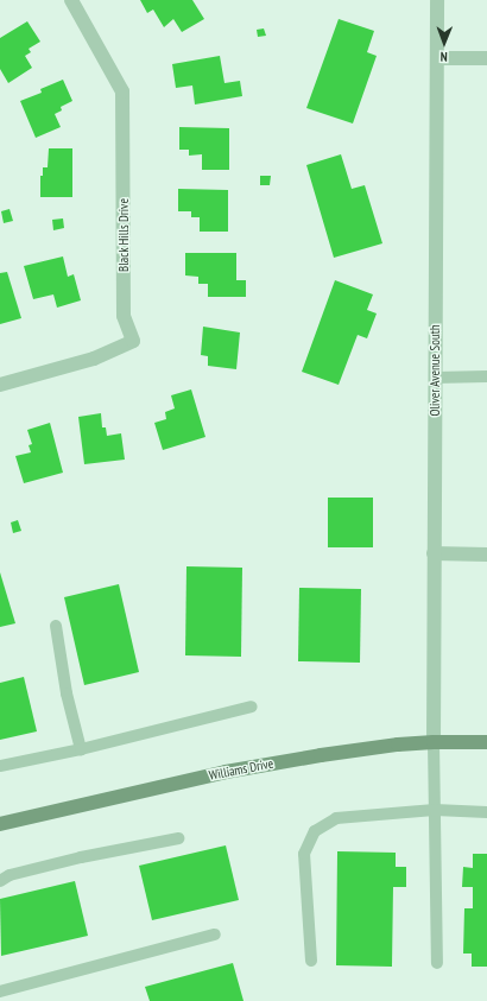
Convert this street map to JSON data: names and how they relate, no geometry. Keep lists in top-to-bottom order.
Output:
{
  "streets": {
    "main road": ["Williams Drive"],
    "street": ["Black Hills Drive", "Oliver Avenue South"]
  },
  "crossings": [
    ["Oliver Avenue South", "Williams Drive"]
  ],
  "north": "bottom"
}
